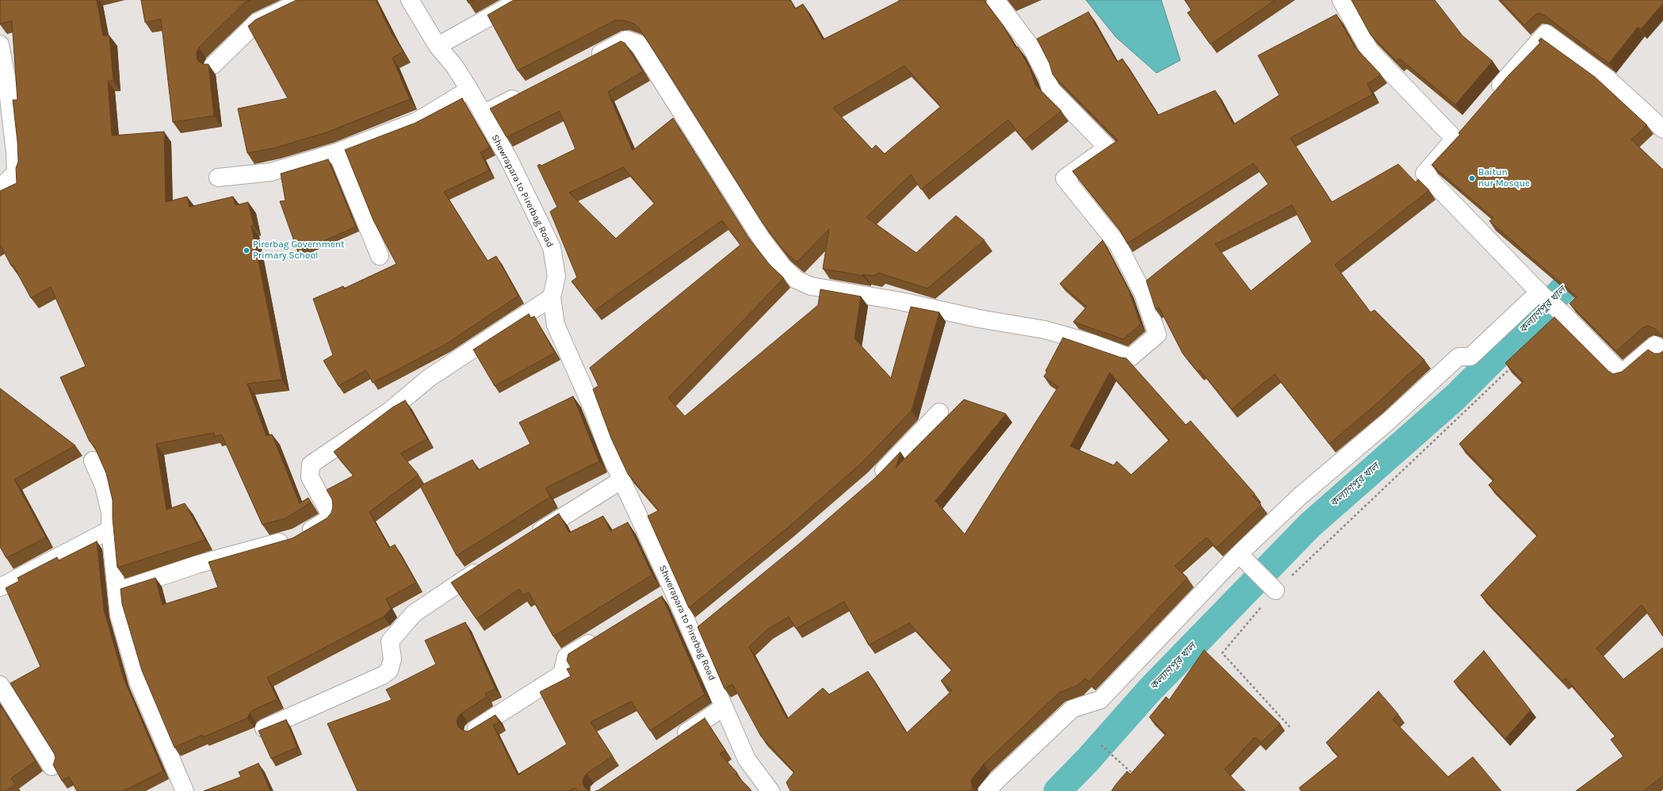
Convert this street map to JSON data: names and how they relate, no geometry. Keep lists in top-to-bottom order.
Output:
{
  "streets": {
    "street": ["Shewrapara to Pirerbag Road", "Shwerapara to Pirerbag Road"]
  },
  "crossings": [
    ["Shewrapara to Pirerbag Road", "Shwerapara to Pirerbag Road"]
  ],
  "water": ["কল্যাণপুর খাল"],
  "places": ["Baitun nur Mosque", "Pirerbag Government Primary School"]
}
